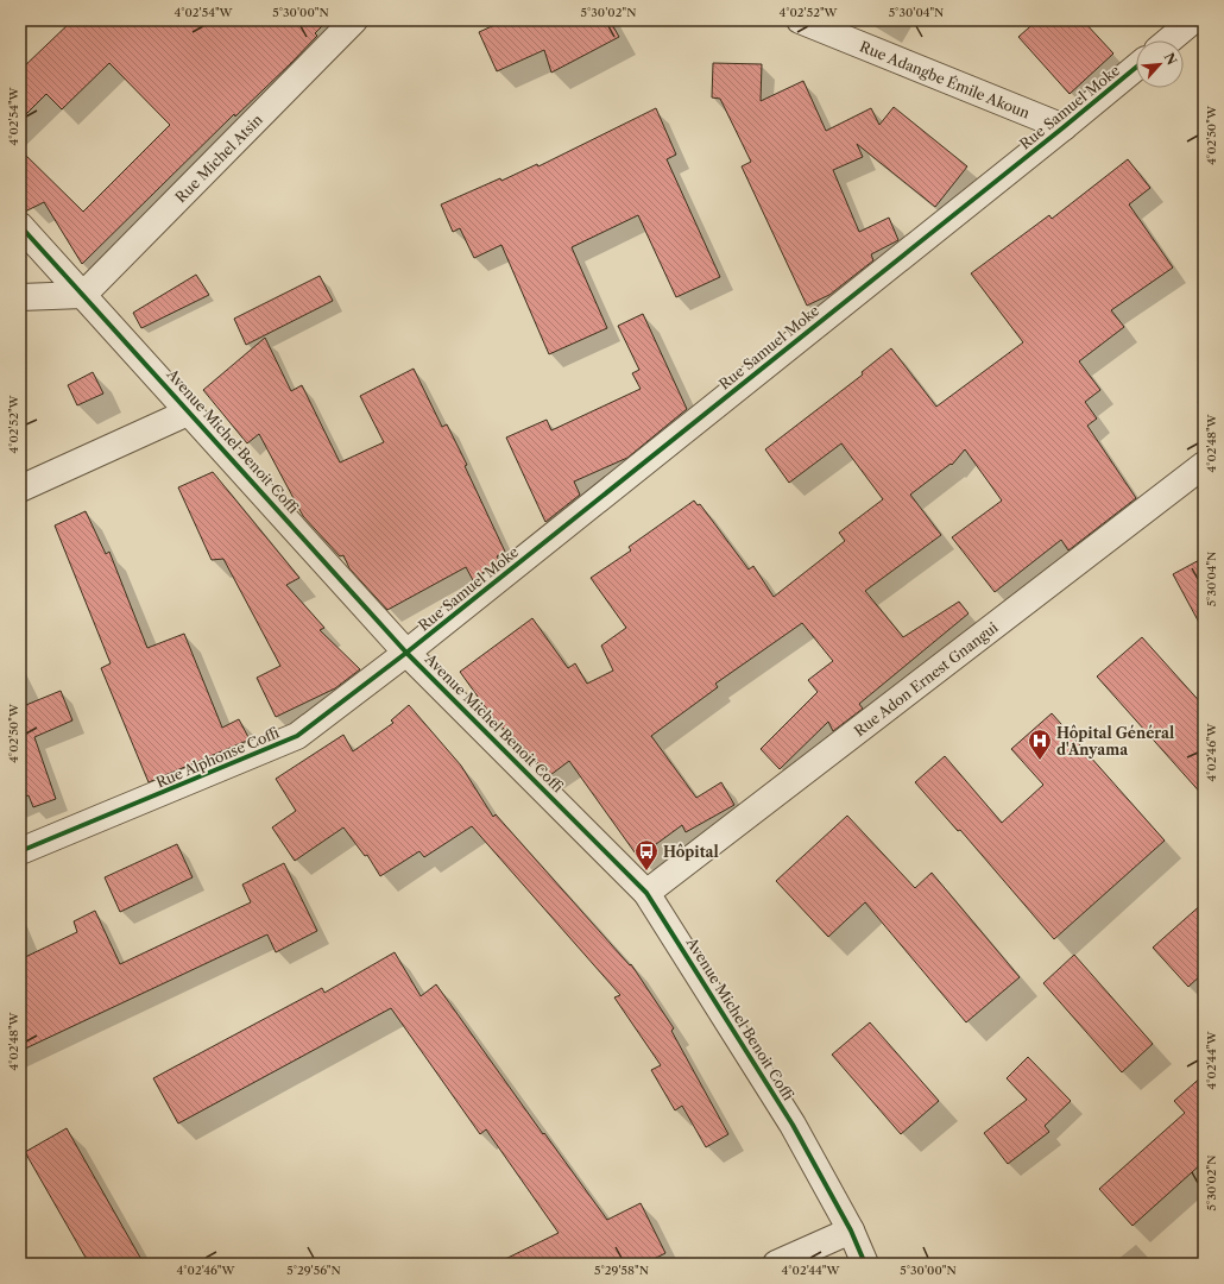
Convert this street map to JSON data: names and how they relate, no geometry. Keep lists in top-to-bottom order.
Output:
{
  "streets": {
    "street": [
      "Rue Adangbe Émile Akoun",
      "Rue Samuel Moke",
      "Rue Michel Atsin",
      "Avenue Michel Benoit Coffi",
      "Rue Adon Ernest Gnangui",
      "Rue Alphonse Coffi"
    ]
  },
  "crossings": [
    ["Rue Adangbe Émile Akoun", "Rue Samuel Moke"],
    ["Rue Samuel Moke", "Avenue Michel Benoit Coffi"],
    ["Rue Samuel Moke", "Rue Alphonse Coffi"],
    ["Rue Michel Atsin", "Avenue Michel Benoit Coffi"],
    ["Avenue Michel Benoit Coffi", "Rue Adon Ernest Gnangui"],
    ["Avenue Michel Benoit Coffi", "Rue Alphonse Coffi"]
  ],
  "places": {
    "hospital": ["Hôpital Général d'Anyama"],
    "bus stop": ["Hôpital"]
  },
  "north": "top right",
  "coordinates": [
    "4°02'54\"W",
    "5°30'00\"N",
    "5°30'02\"N",
    "4°02'52\"W",
    "5°30'04\"N",
    "4°02'50\"W",
    "4°02'48\"W",
    "4°02'46\"W",
    "4°02'44\"W",
    "5°29'56\"N",
    "5°29'58\"N"
  ]
}
